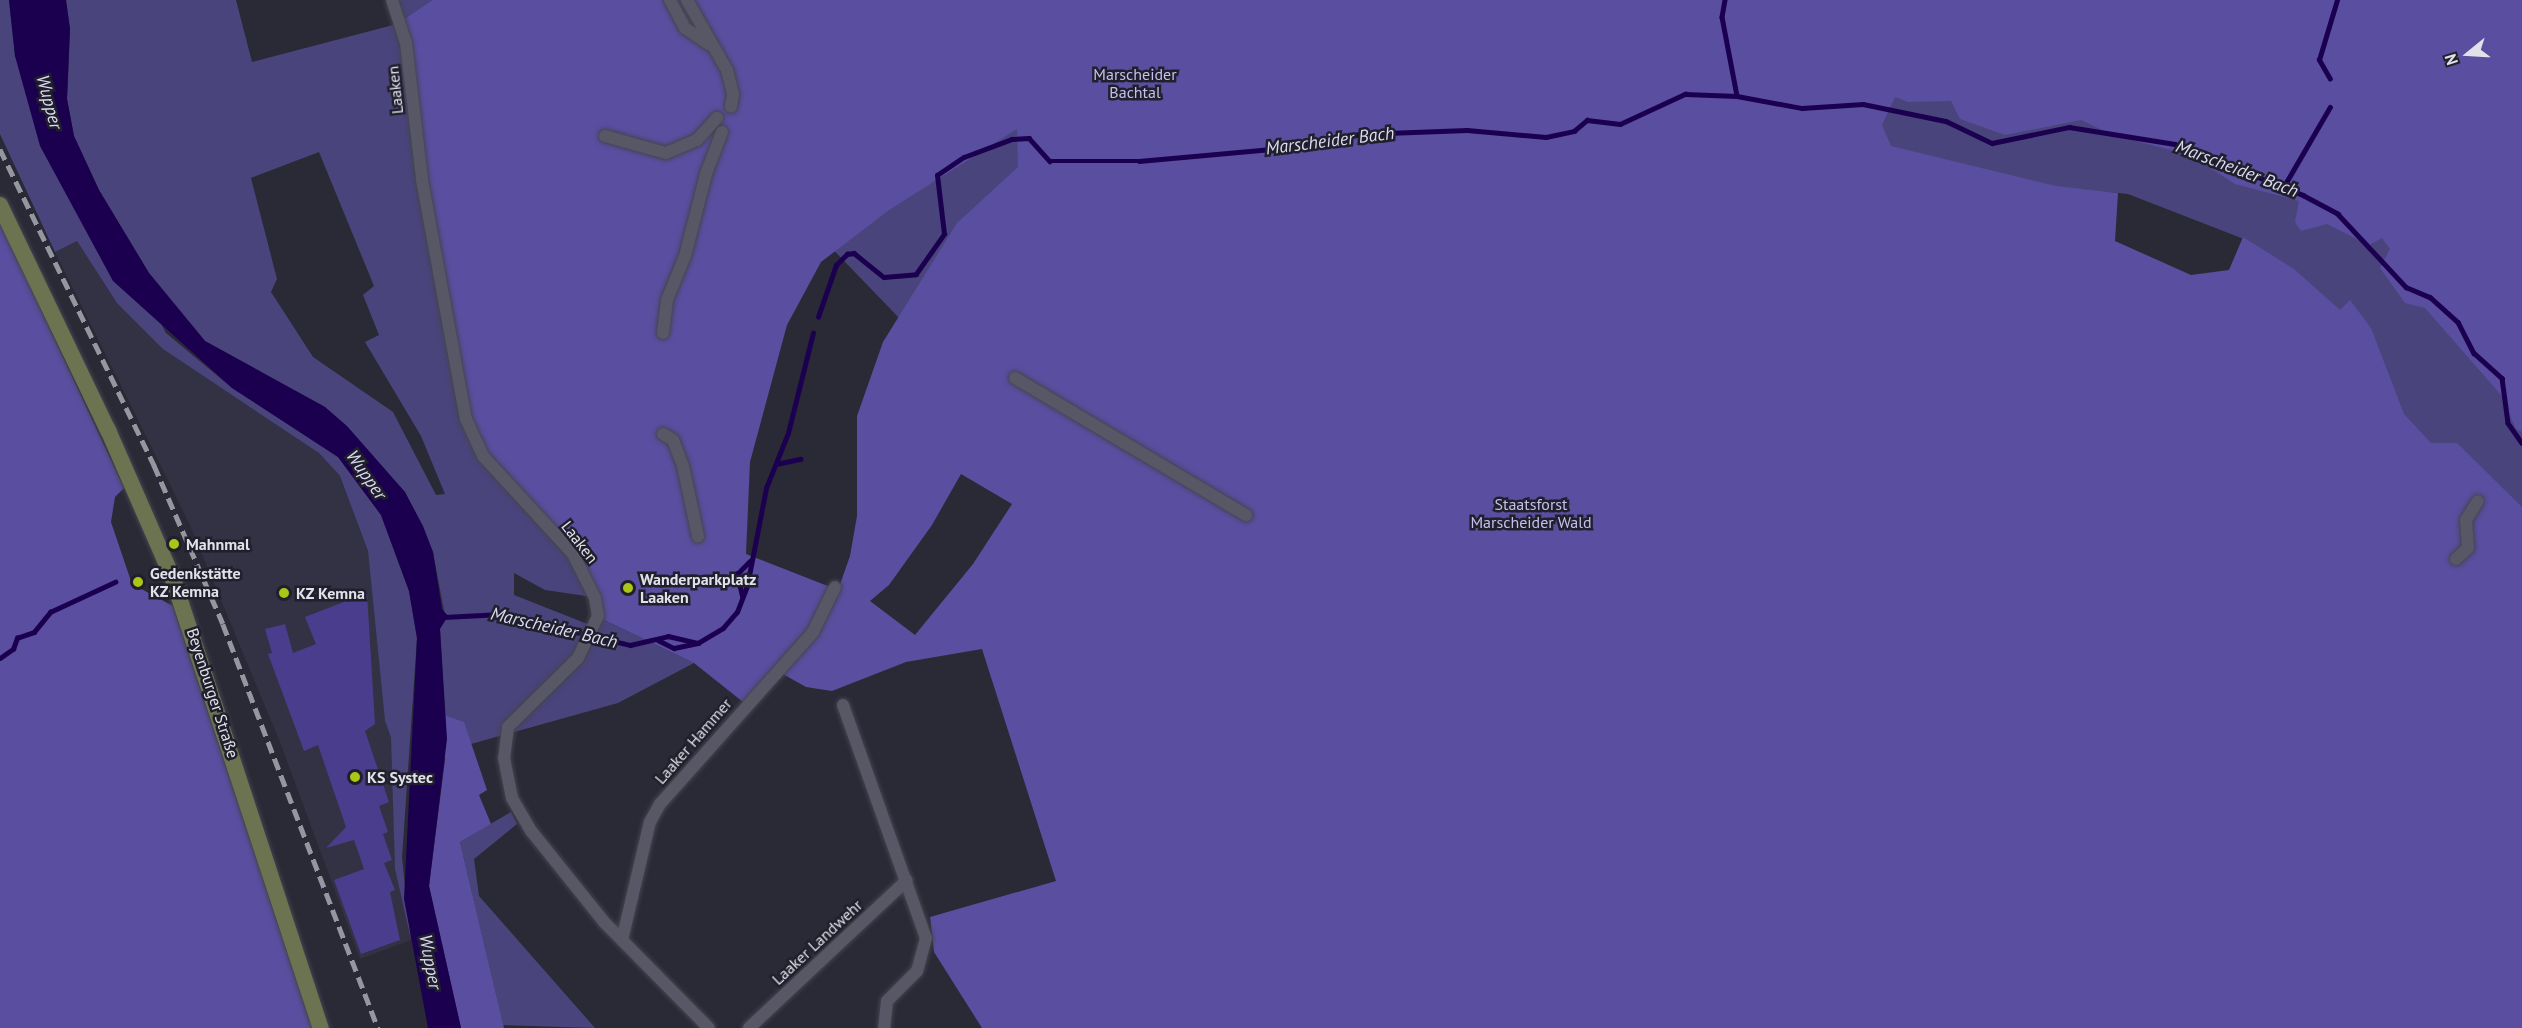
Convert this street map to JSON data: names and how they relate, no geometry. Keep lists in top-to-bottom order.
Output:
{
  "streets": {
    "main road": ["Beyenburger Straße"],
    "street": ["Laaken", "Laaker Hammer", "Laaker Landwehr"]
  },
  "crossings": [
    ["Laaken", "Laaker Hammer"]
  ],
  "water": ["Wupper", "Marscheider Bach"],
  "parks": ["Marscheider Bachtal", "Staatsforst Marscheider Wald"],
  "places": [
    "Mahnmal",
    "Gedenkstätte KZ Kemna",
    "Wanderparkplatz Laaken",
    "KZ Kemna",
    "KS Systec"
  ],
  "north": "left"
}
